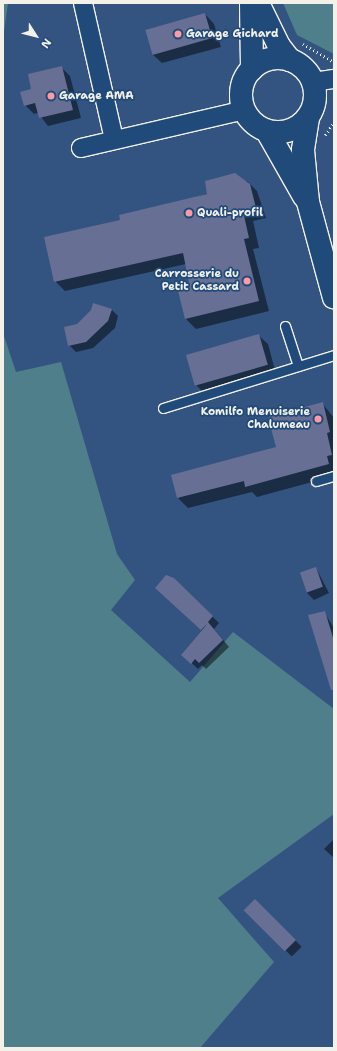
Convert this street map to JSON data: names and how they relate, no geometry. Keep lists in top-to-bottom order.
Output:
{
  "places": [
    "Garage Gichard",
    "Garage AMA",
    "Quali-profil",
    "Carrosserie du Petit Cassard",
    "Komilfo Menuiserie Chalumeau"
  ],
  "north": "bottom right"
}
